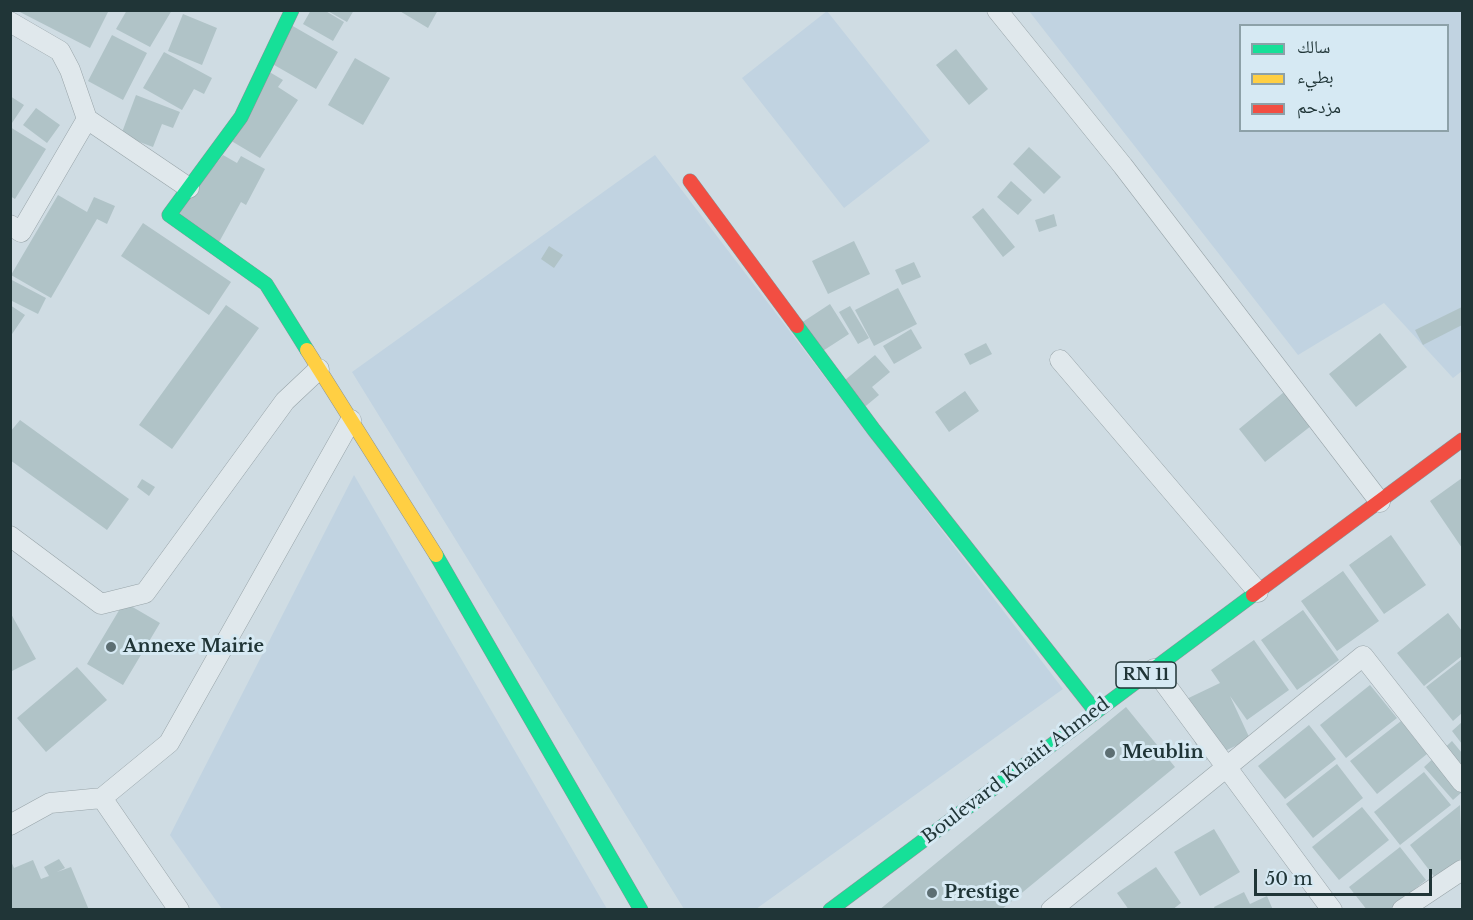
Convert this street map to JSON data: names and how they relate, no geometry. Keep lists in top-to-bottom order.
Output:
{
  "streets": {
    "main road": ["RN 11", "Boulevard Khaiti Ahmed"]
  },
  "places": ["Annexe Mairie", "Meublin", "Prestige"],
  "legend": ["سالك", "بطيء", "مزدحم"],
  "scale_bar": "50 m"
}
